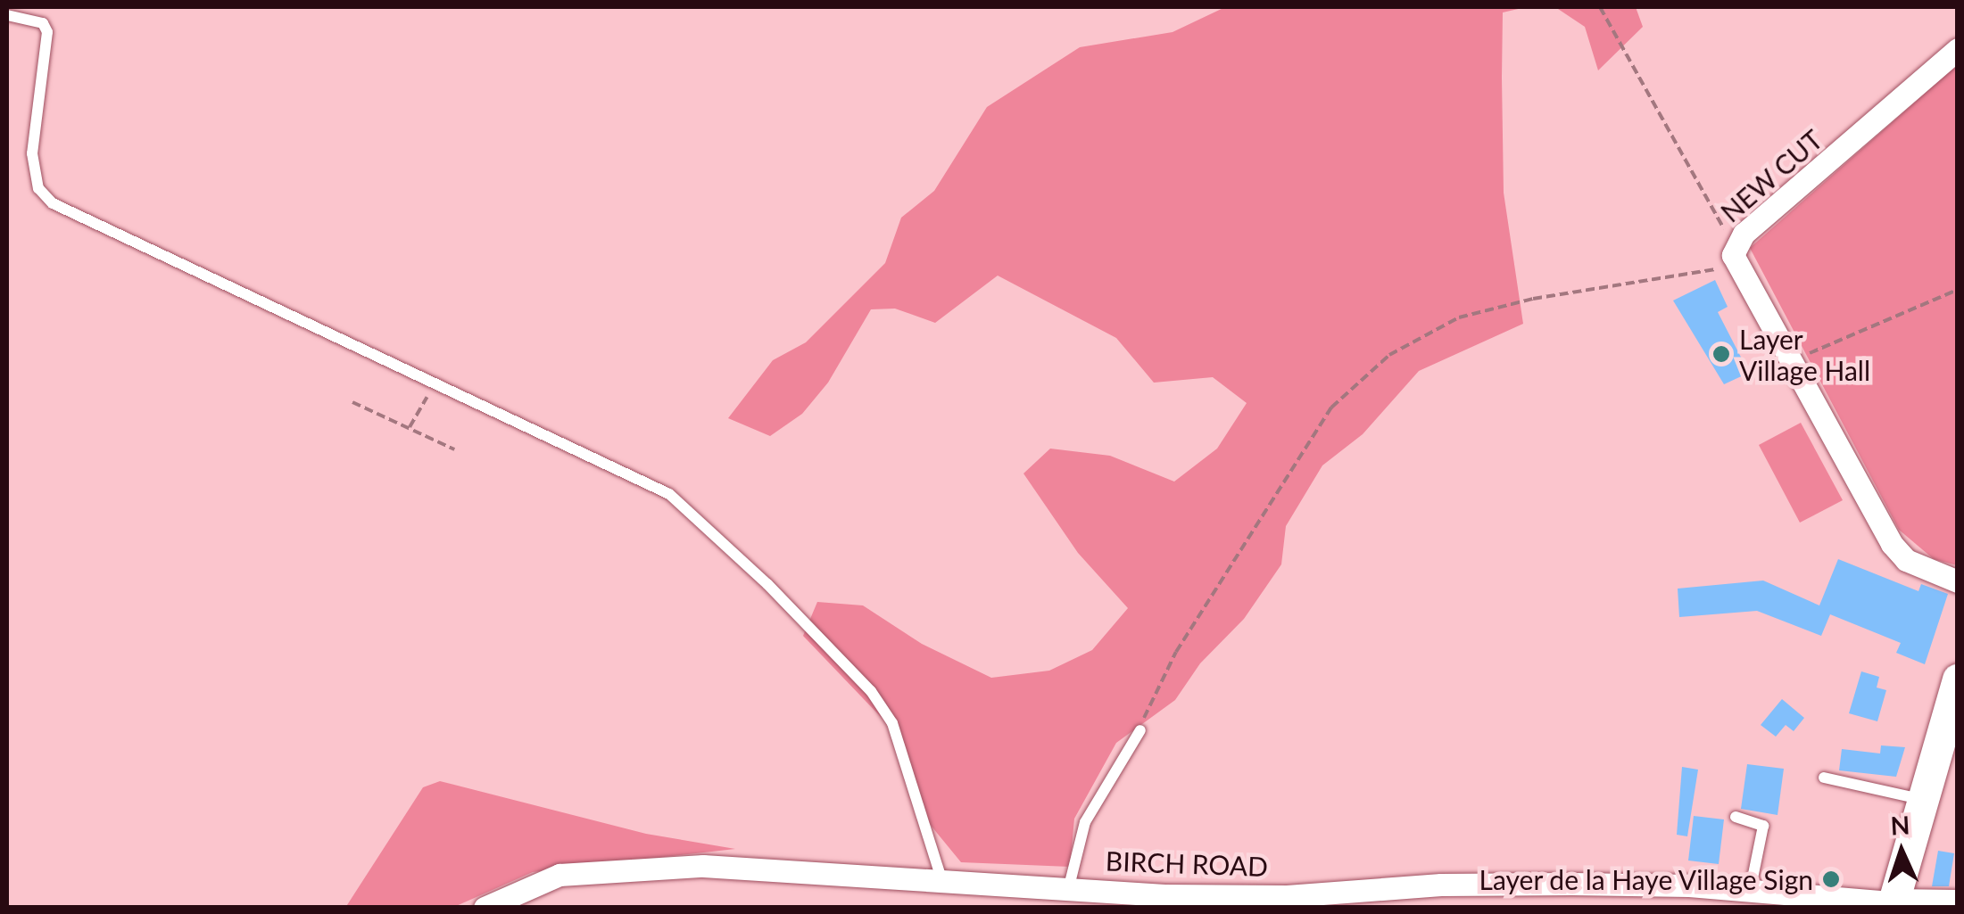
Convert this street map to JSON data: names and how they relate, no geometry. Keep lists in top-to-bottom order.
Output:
{
  "streets": {
    "street": ["NEW CUT", "BIRCH ROAD"]
  },
  "places": ["Layer Village Hall", "Layer de la Haye Village Sign"],
  "north": "top"
}
